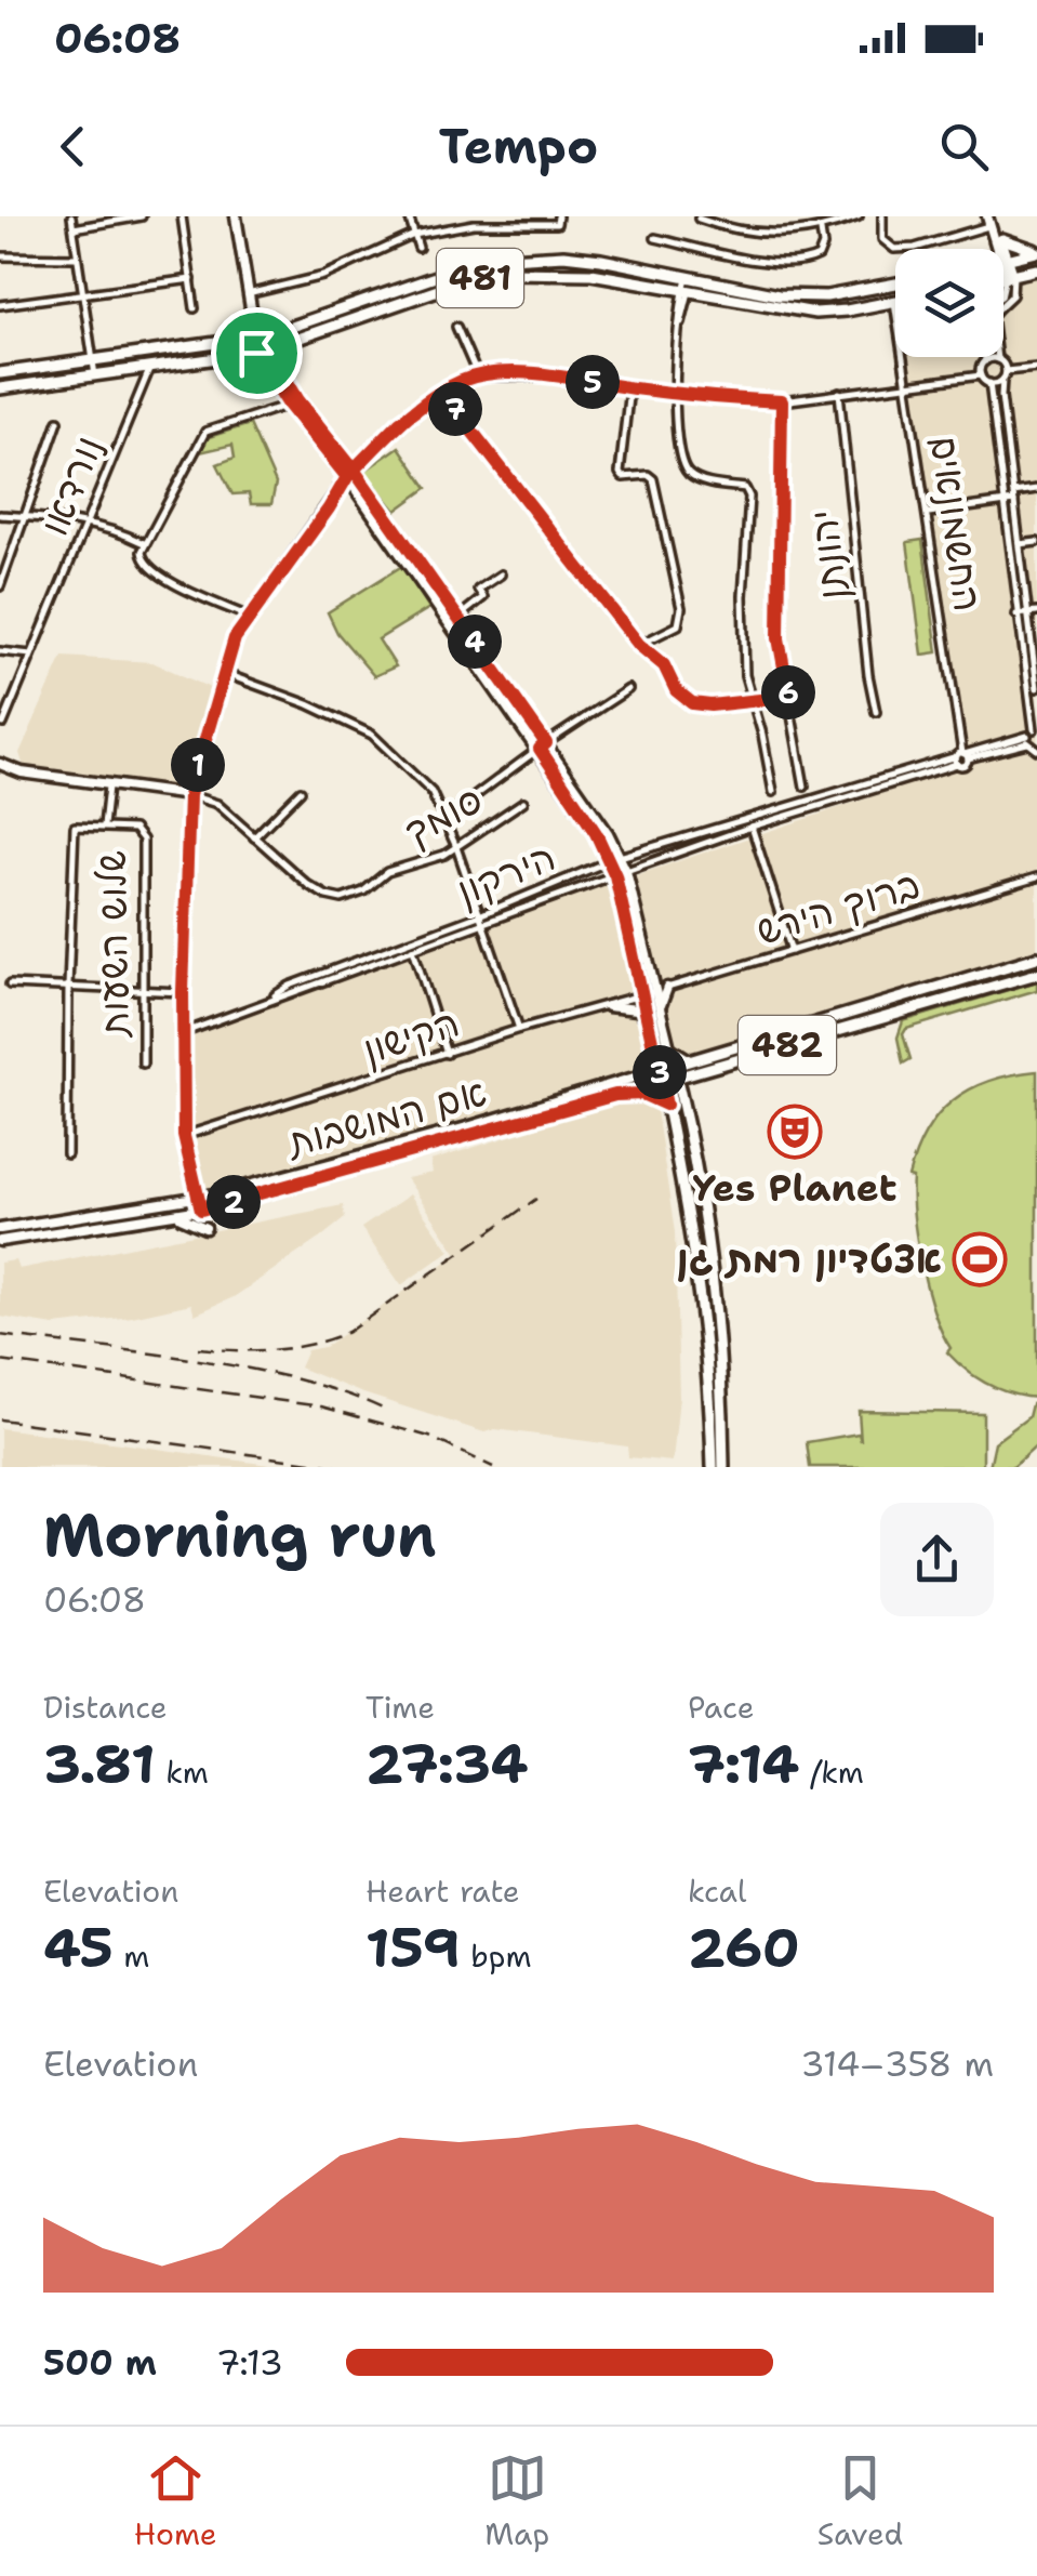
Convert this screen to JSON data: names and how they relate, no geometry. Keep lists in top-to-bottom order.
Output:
{
  "streets": {
    "main road": ["481", "482"],
    "street": [
      "נורדאו",
      "החשמונאים",
      "יהונתן",
      "סומך",
      "הירקון",
      "ברוך הירש",
      "שלוש השעות",
      "הקישון",
      "אם המושבות"
    ]
  },
  "crossings": [
    ["481", "נורדאו"],
    ["481", "החשמונאים"],
    ["החשמונאים", "הירקון"],
    ["ברוך הירש", "הקישון"],
    ["482", "אם המושבות"]
  ],
  "places": {
    "theatre": ["Yes Planet"],
    "sports": ["אצטדיון רמת גן"]
  },
  "page": {
    "status": "06:08",
    "header": "Tempo",
    "pins": [
      "5",
      "7",
      "4",
      "6",
      "1",
      "3",
      "2"
    ],
    "heading": ["Morning run", "06:08"],
    "stats": [
      ["Distance", "3.81 km"],
      ["Time", "27:34"],
      ["Pace", "7:14 /km"],
      ["Elevation", "45 m"],
      ["Heart rate", "159 bpm"],
      ["kcal", "260"]
    ],
    "chart": ["Elevation", "314–358 m"],
    "list": [
      {
        "name": "500 m",
        "note": "7:13"
      }
    ],
    "tabs": ["Home", "Map", "Saved"]
  }
}
